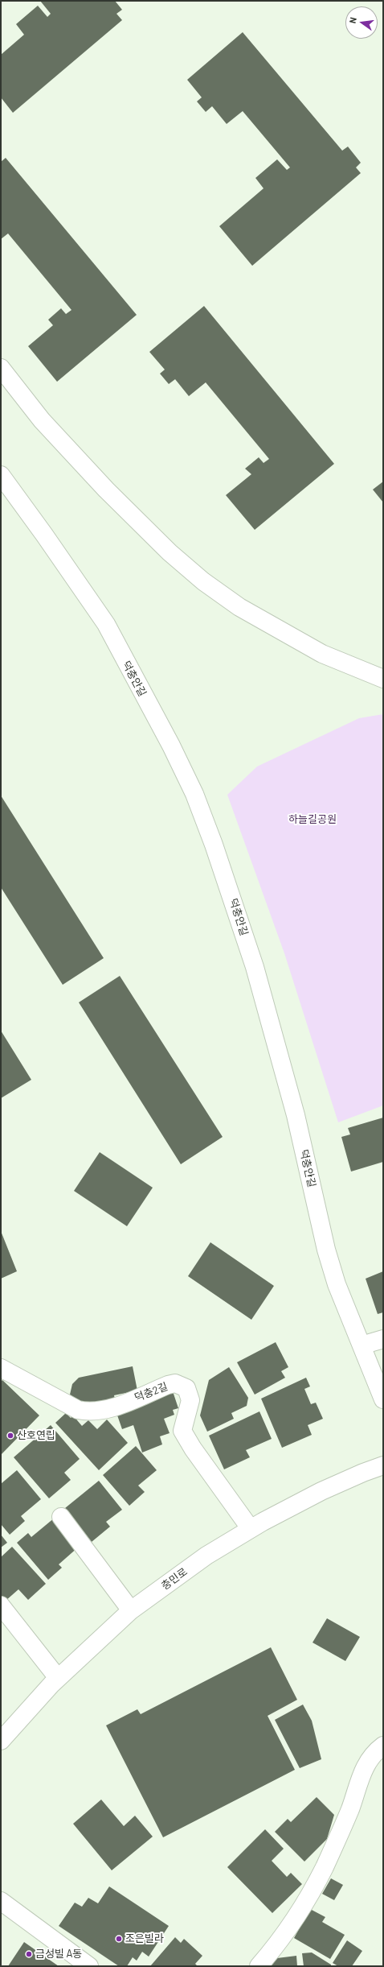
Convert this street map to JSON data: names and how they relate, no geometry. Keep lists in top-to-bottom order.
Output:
{
  "streets": {
    "street": ["덕충안길", "덕충2길", "충민로"]
  },
  "crossings": [
    ["덕충2길", "충민로"]
  ],
  "parks": ["하늘길공원"],
  "places": ["산호연립", "조은빌라", "금성빌 A동"],
  "north": "left"
}
